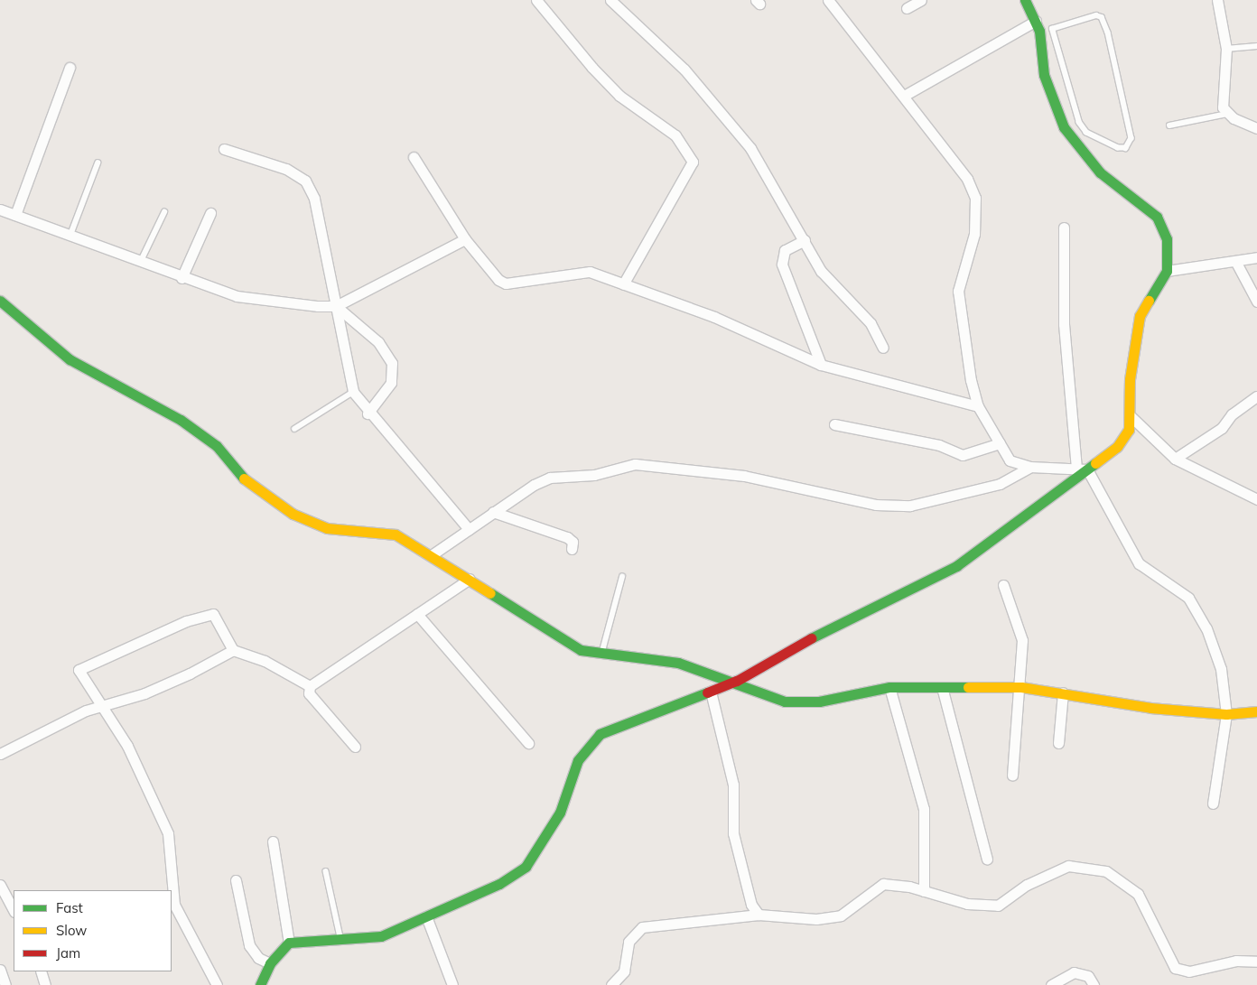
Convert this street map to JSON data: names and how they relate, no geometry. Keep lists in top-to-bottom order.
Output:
{
  "legend": ["Fast", "Slow", "Jam"]
}
